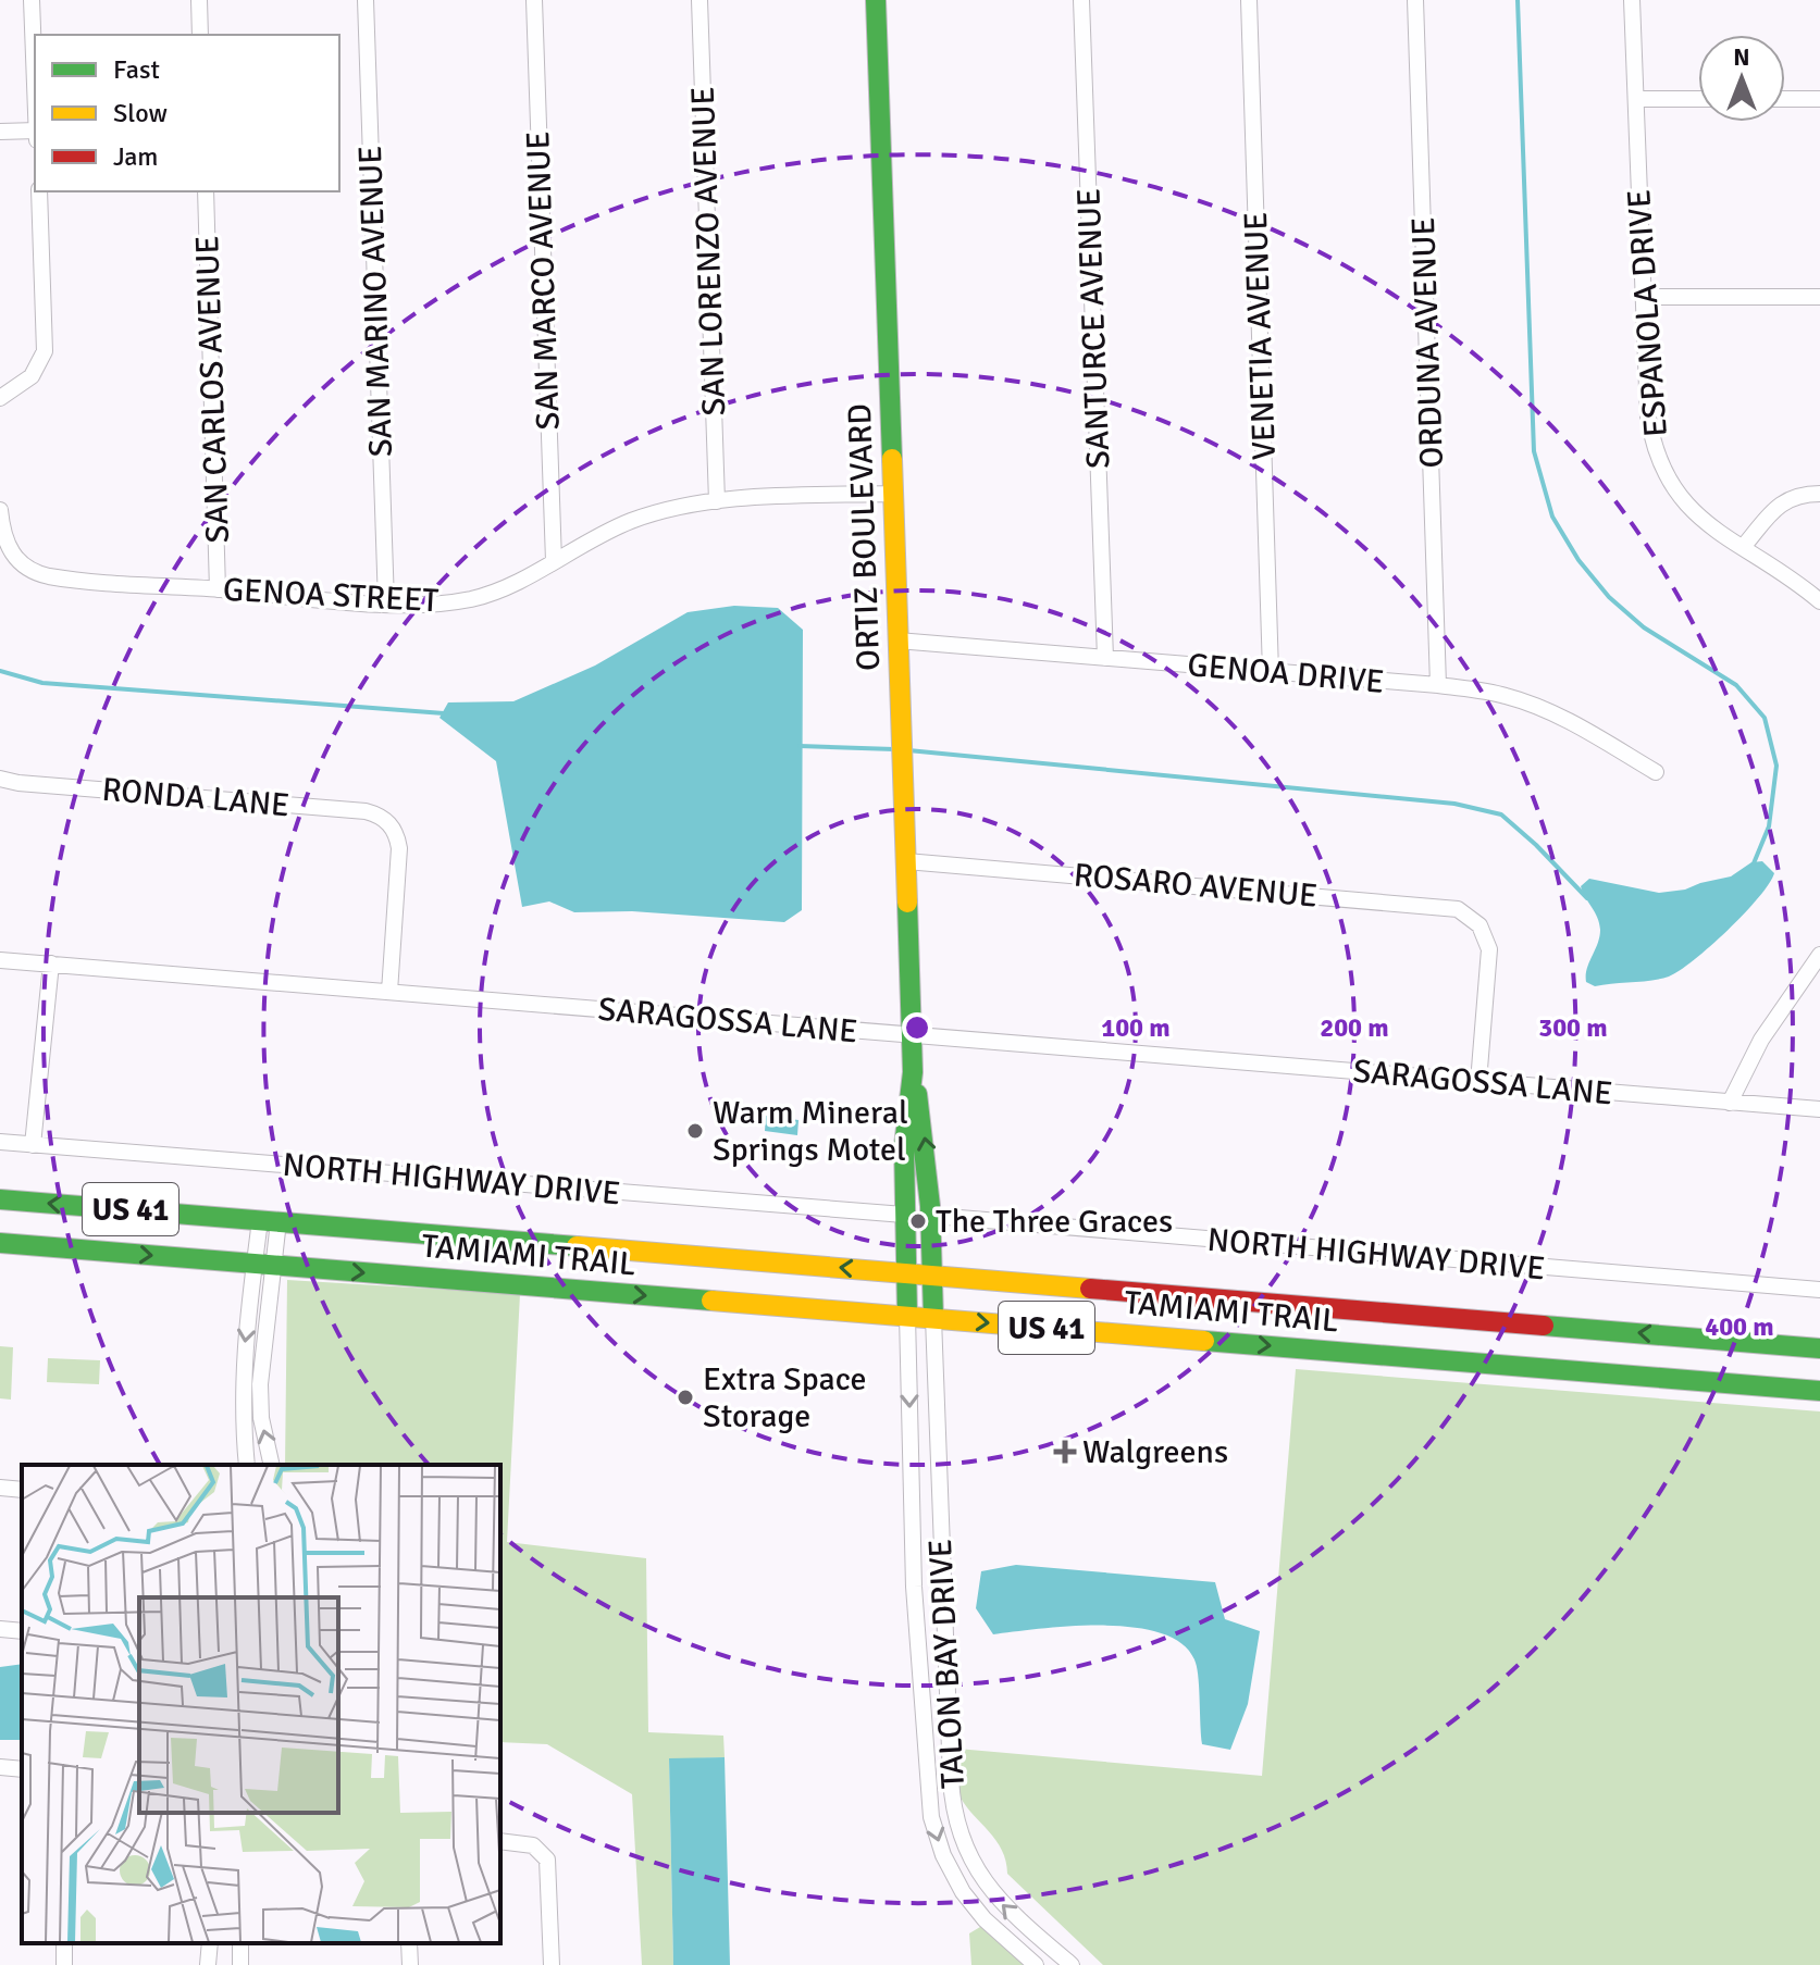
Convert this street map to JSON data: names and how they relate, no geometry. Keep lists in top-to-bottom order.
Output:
{
  "streets": {
    "main road": ["ORTIZ BOULEVARD", "US 41", "TAMIAMI TRAIL"],
    "street": [
      "SAN LORENZO AVENUE",
      "SAN MARCO AVENUE",
      "SAN MARINO AVENUE",
      "ESPANOLA DRIVE",
      "SANTURCE AVENUE",
      "VENETIA AVENUE",
      "ORDUNA AVENUE",
      "SAN CARLOS AVENUE",
      "GENOA STREET",
      "GENOA DRIVE",
      "RONDA LANE",
      "ROSARO AVENUE",
      "SARAGOSSA LANE",
      "NORTH HIGHWAY DRIVE",
      "TALON BAY DRIVE"
    ]
  },
  "crossings": [
    ["SAN LORENZO AVENUE", "GENOA STREET"],
    ["SAN MARCO AVENUE", "GENOA STREET"],
    ["SAN MARINO AVENUE", "GENOA STREET"],
    ["SANTURCE AVENUE", "GENOA DRIVE"],
    ["VENETIA AVENUE", "GENOA DRIVE"],
    ["ORDUNA AVENUE", "GENOA DRIVE"],
    ["SAN CARLOS AVENUE", "GENOA STREET"],
    ["ORTIZ BOULEVARD", "GENOA STREET"],
    ["ORTIZ BOULEVARD", "GENOA DRIVE"],
    ["ORTIZ BOULEVARD", "ROSARO AVENUE"],
    ["ORTIZ BOULEVARD", "SARAGOSSA LANE"],
    ["ORTIZ BOULEVARD", "NORTH HIGHWAY DRIVE"],
    ["ORTIZ BOULEVARD", "TAMIAMI TRAIL"],
    ["ORTIZ BOULEVARD", "TALON BAY DRIVE"],
    ["RONDA LANE", "SARAGOSSA LANE"],
    ["ROSARO AVENUE", "SARAGOSSA LANE"],
    ["US 41", "TAMIAMI TRAIL"],
    ["TAMIAMI TRAIL", "TALON BAY DRIVE"]
  ],
  "places": {
    "other": ["Warm Mineral Springs Motel", "The Three Graces", "Extra Space Storage"],
    "health": ["Walgreens"]
  },
  "legend": ["Fast", "Slow", "Jam"],
  "north": "top",
  "rings": [
    "100 m",
    "200 m",
    "300 m",
    "400 m"
  ]
}
